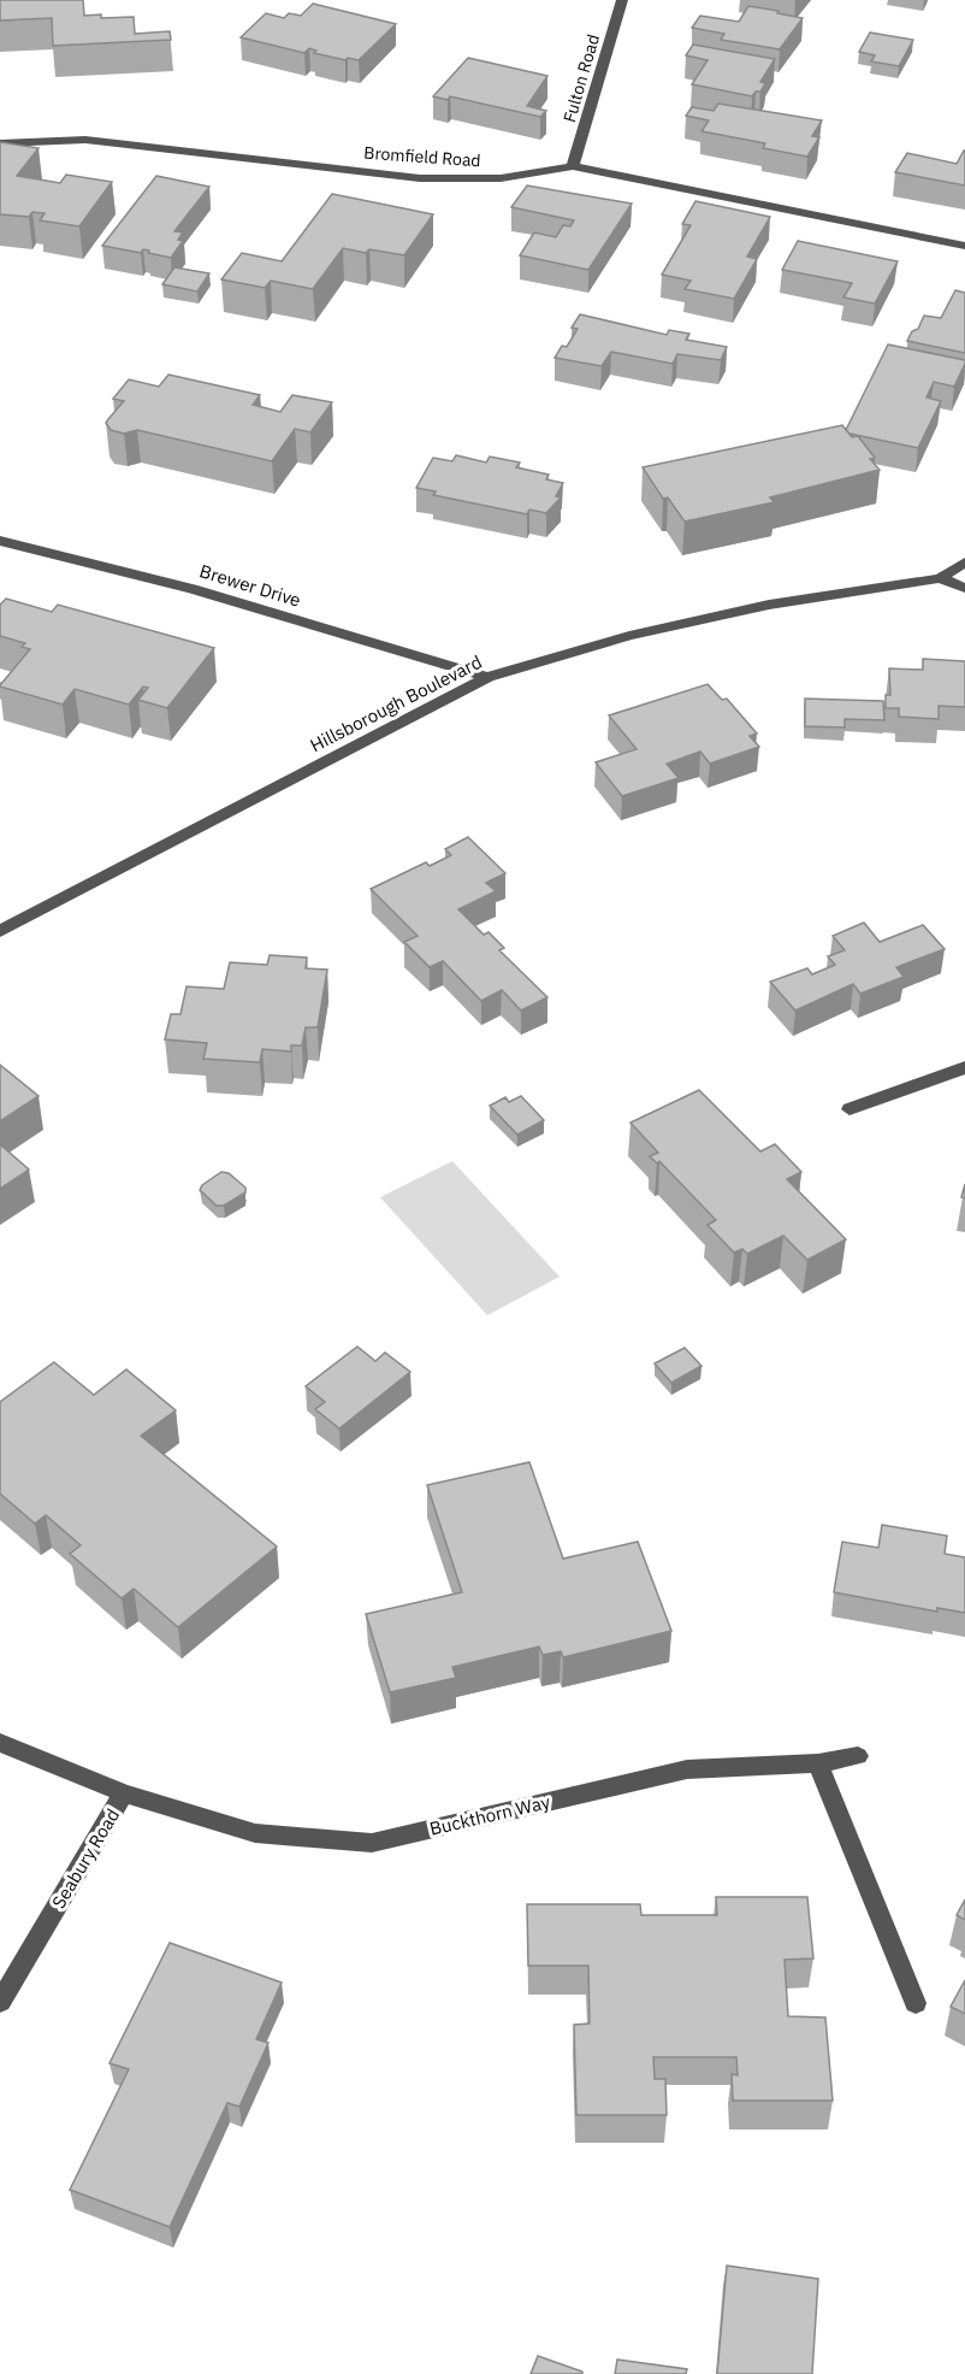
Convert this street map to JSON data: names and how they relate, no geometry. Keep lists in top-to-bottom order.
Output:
{
  "streets": {
    "street": [
      "Fulton Road",
      "Bromfield Road",
      "Brewer Drive",
      "Hillsborough Boulevard",
      "Buckthorn Way",
      "Seabury Road"
    ]
  },
  "crossings": [
    ["Fulton Road", "Bromfield Road"],
    ["Brewer Drive", "Hillsborough Boulevard"],
    ["Buckthorn Way", "Seabury Road"]
  ]
}
